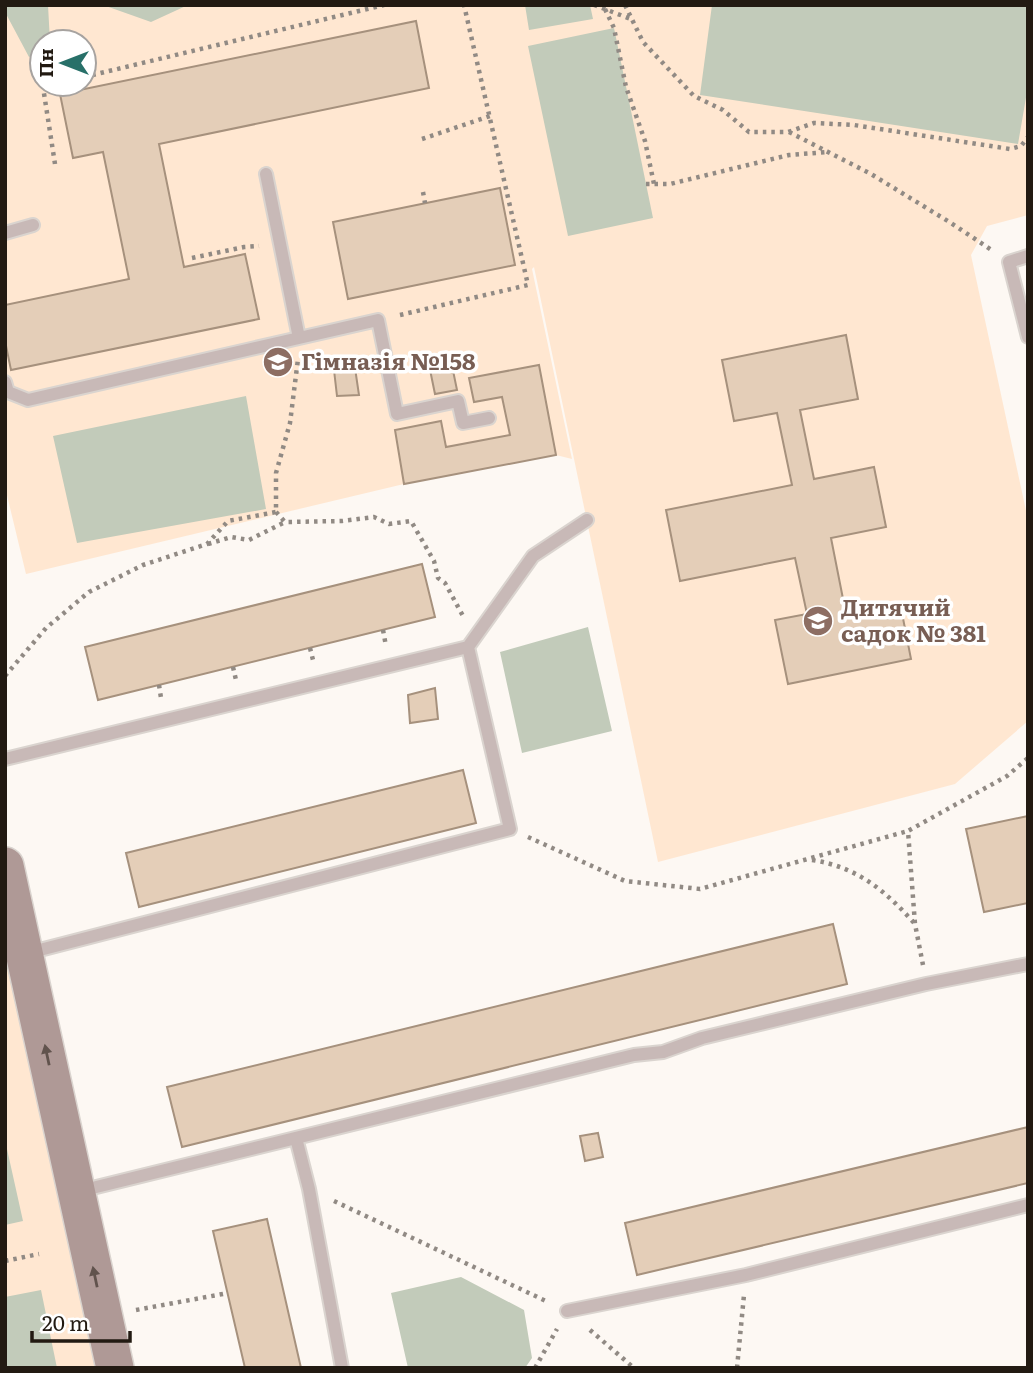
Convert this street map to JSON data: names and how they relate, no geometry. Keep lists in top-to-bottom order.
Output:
{
  "places": {
    "school or university": ["Гімназія №158", "Дитячий садок № 381"]
  },
  "scale_bar": "20 m",
  "north": "left"
}
